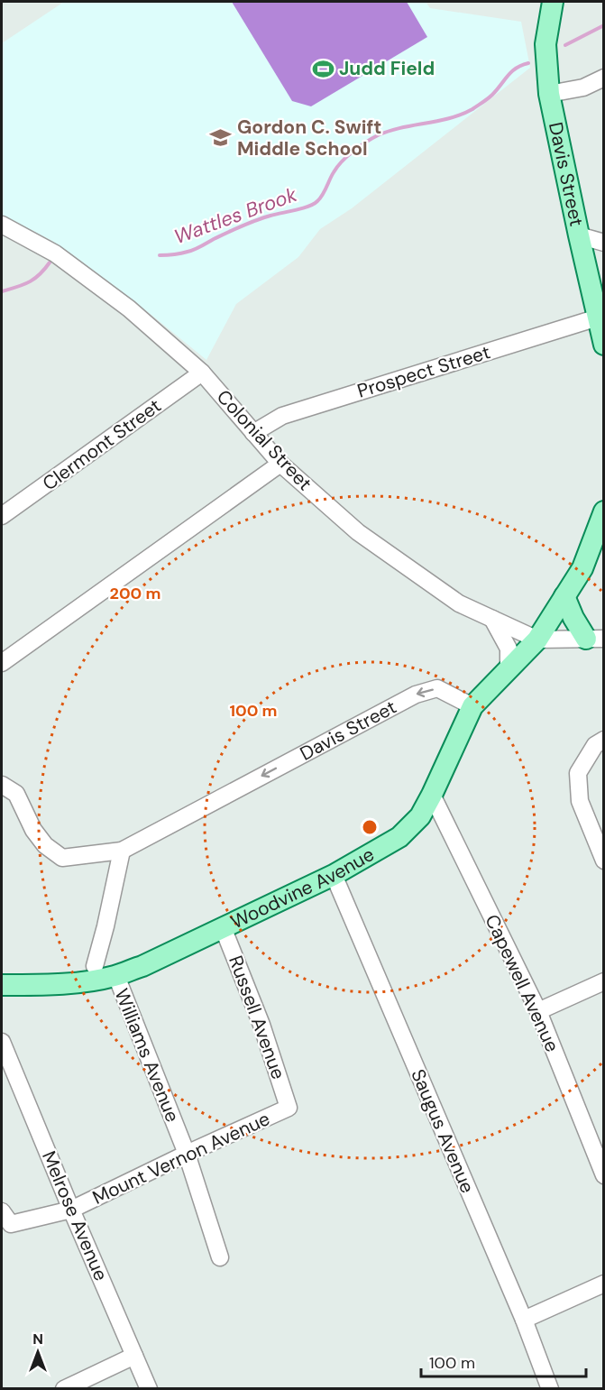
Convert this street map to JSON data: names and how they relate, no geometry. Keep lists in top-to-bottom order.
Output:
{
  "streets": {
    "main road": ["Davis Street", "Woodvine Avenue"],
    "street": [
      "Prospect Street",
      "Colonial Street",
      "Clermont Street",
      "Capewell Avenue",
      "Russell Avenue",
      "Williams Avenue",
      "Saugus Avenue",
      "Mount Vernon Avenue",
      "Melrose Avenue"
    ]
  },
  "crossings": [
    ["Davis Street", "Prospect Street"],
    ["Davis Street", "Woodvine Avenue"],
    ["Prospect Street", "Colonial Street"],
    ["Colonial Street", "Clermont Street"],
    ["Woodvine Avenue", "Capewell Avenue"],
    ["Woodvine Avenue", "Russell Avenue"],
    ["Woodvine Avenue", "Williams Avenue"],
    ["Woodvine Avenue", "Saugus Avenue"],
    ["Russell Avenue", "Mount Vernon Avenue"],
    ["Williams Avenue", "Mount Vernon Avenue"],
    ["Mount Vernon Avenue", "Melrose Avenue"]
  ],
  "one_way": ["Davis Street"],
  "water": ["Wattles Brook"],
  "places": {
    "sports": ["Judd Field"],
    "school or university": ["Gordon C. Swift Middle School"]
  },
  "scale_bar": "100 m",
  "north": "top",
  "rings": ["200 m", "100 m"]
}
